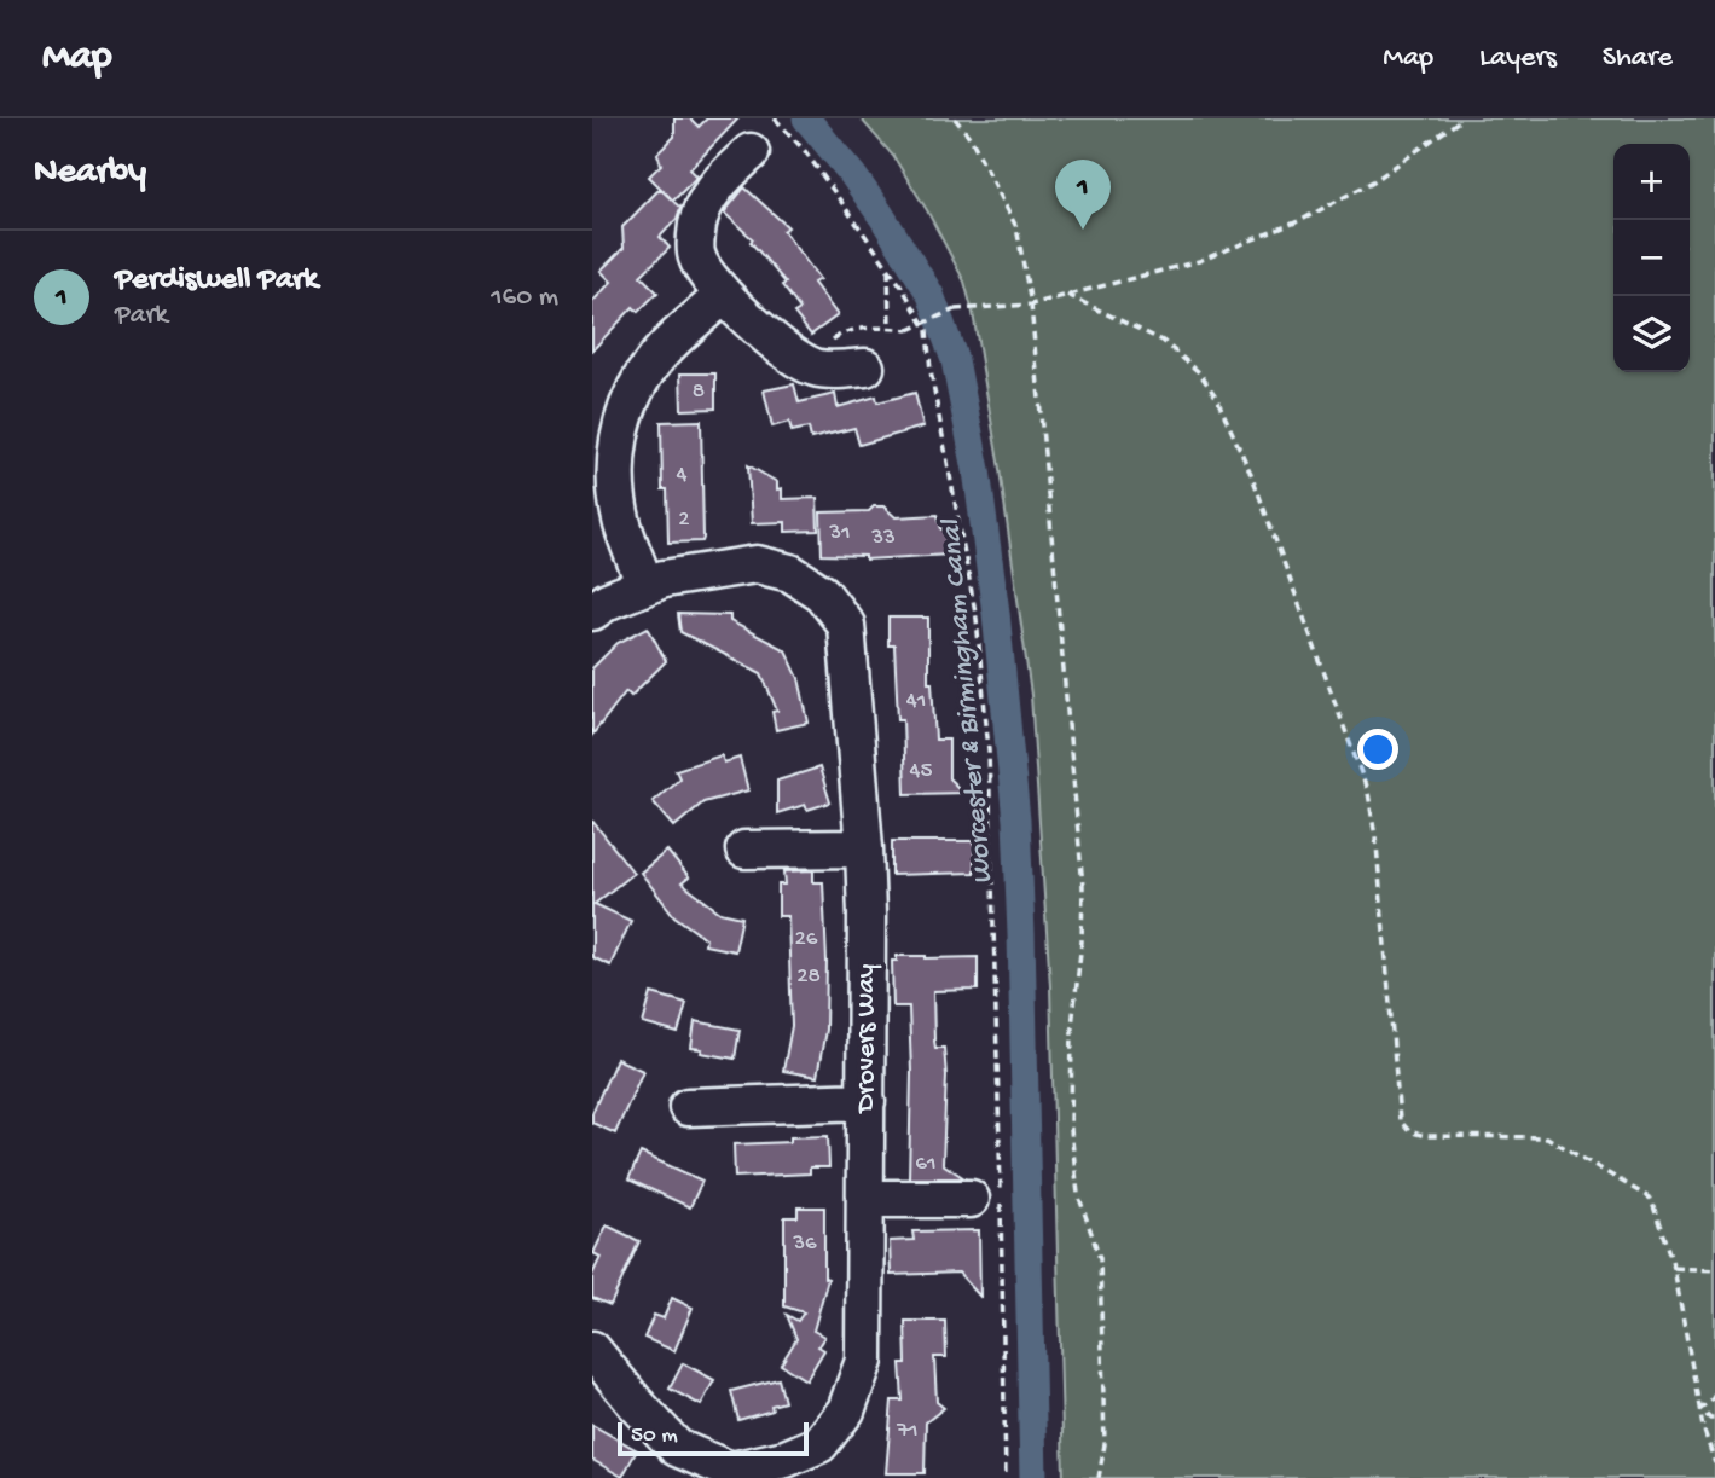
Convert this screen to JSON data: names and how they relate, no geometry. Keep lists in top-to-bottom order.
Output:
{
  "streets": {
    "street": ["Drovers Way"]
  },
  "water": ["Worcester & Birmingham Canal"],
  "house_numbers": [
    "8",
    "4",
    "2",
    "31",
    "33",
    "41",
    "45",
    "26",
    "28",
    "61",
    "36",
    "71"
  ],
  "scale_bar": "50 m",
  "page": {
    "header": "Map",
    "nav": ["Map", "Layers", "Share"],
    "heading": "Nearby",
    "map_buttons": ["+", "−"],
    "pins": "1",
    "list": [
      {
        "mark": "1",
        "name": "Perdiswell Park",
        "note": "Park",
        "value": "160 m"
      }
    ],
    "scale": "50 m"
  }
}
